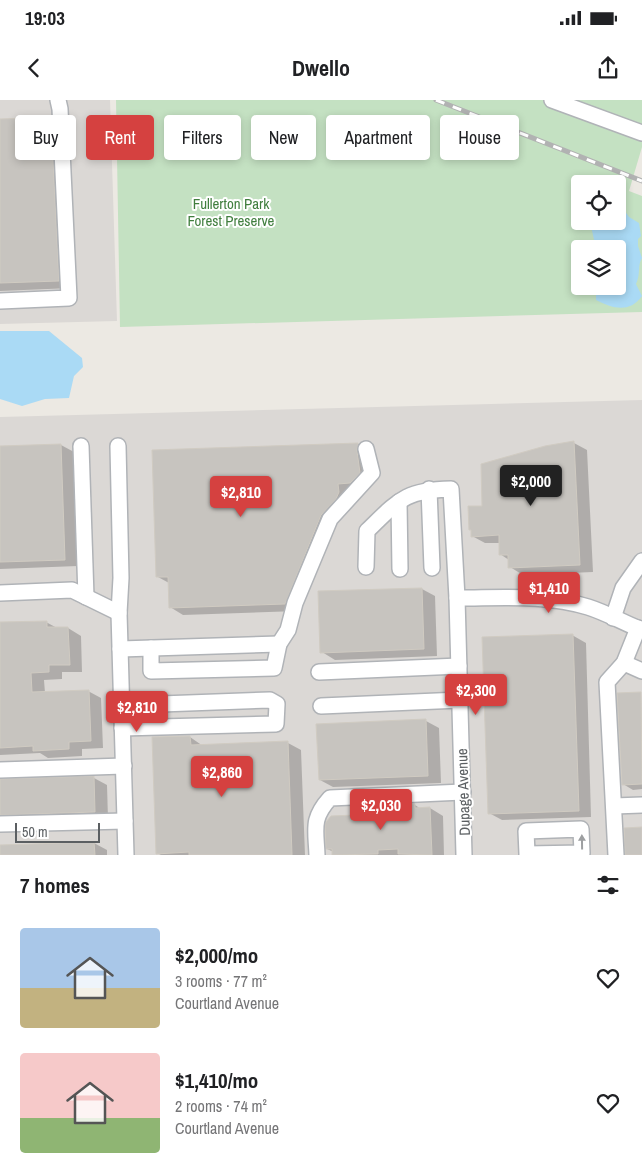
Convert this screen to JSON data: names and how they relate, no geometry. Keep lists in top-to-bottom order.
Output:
{
  "streets": {
    "street": ["Dupage Avenue"]
  },
  "parks": ["Fullerton Park Forest Preserve"],
  "scale_bar": "50 m",
  "page": {
    "status": "19:03",
    "header": "Dwello",
    "chip": [
      "Buy",
      "Rent",
      "Filters",
      "New",
      "Apartment",
      "House"
    ],
    "price": [
      "$2,000",
      "$2,810",
      "$1,410",
      "$2,300",
      "$2,810",
      "$2,860",
      "$2,030"
    ],
    "scale": "50 m",
    "heading": "7 homes",
    "list": [
      {
        "name": "$2,000/mo",
        "note": "3 rooms · 77 m² · Courtland Avenue"
      },
      {
        "name": "$1,410/mo",
        "note": "2 rooms · 74 m² · Courtland Avenue"
      }
    ]
  }
}
